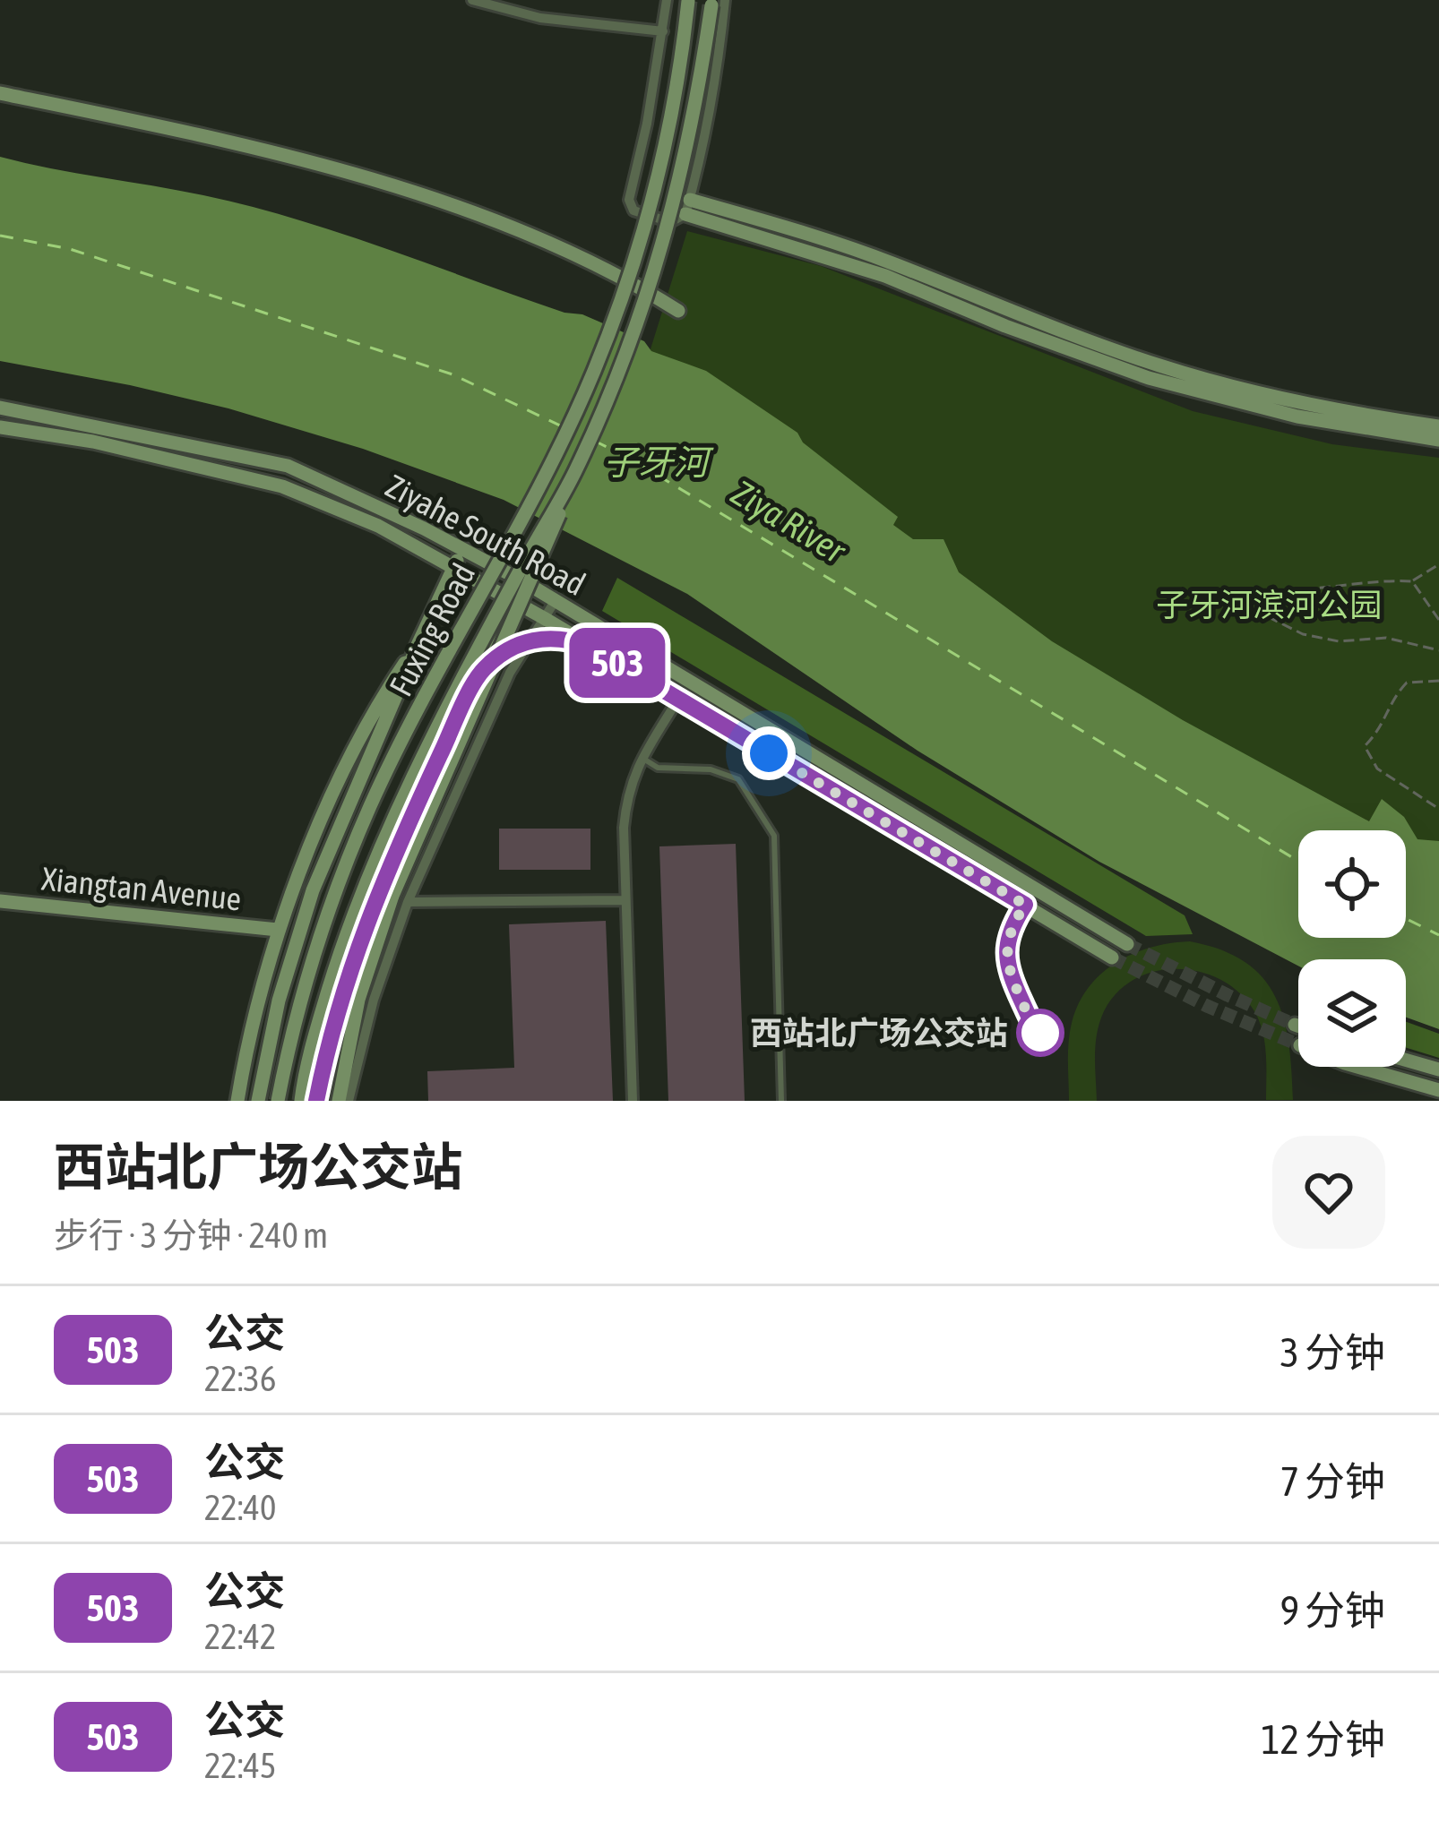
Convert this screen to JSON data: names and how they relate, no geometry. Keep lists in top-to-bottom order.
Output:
{
  "streets": {
    "main road": ["Ziyahe South Road", "Fuxing Road", "Xiangtan Avenue"]
  },
  "water": ["子牙河", "Ziya River"],
  "parks": ["子牙河滨河公园"],
  "places": ["西站北广场公交站"],
  "lines": ["bus line 503"],
  "page": {
    "on_map": "503",
    "heading": ["西站北广场公交站", "步行 · 3 分钟 · 240 m"],
    "list": [
      {
        "mark": "503",
        "name": "公交",
        "note": "22:36",
        "value": "3 分钟"
      },
      {
        "mark": "503",
        "name": "公交",
        "note": "22:40",
        "value": "7 分钟"
      },
      {
        "mark": "503",
        "name": "公交",
        "note": "22:42",
        "value": "9 分钟"
      },
      {
        "mark": "503",
        "name": "公交",
        "note": "22:45",
        "value": "12 分钟"
      }
    ]
  }
}
